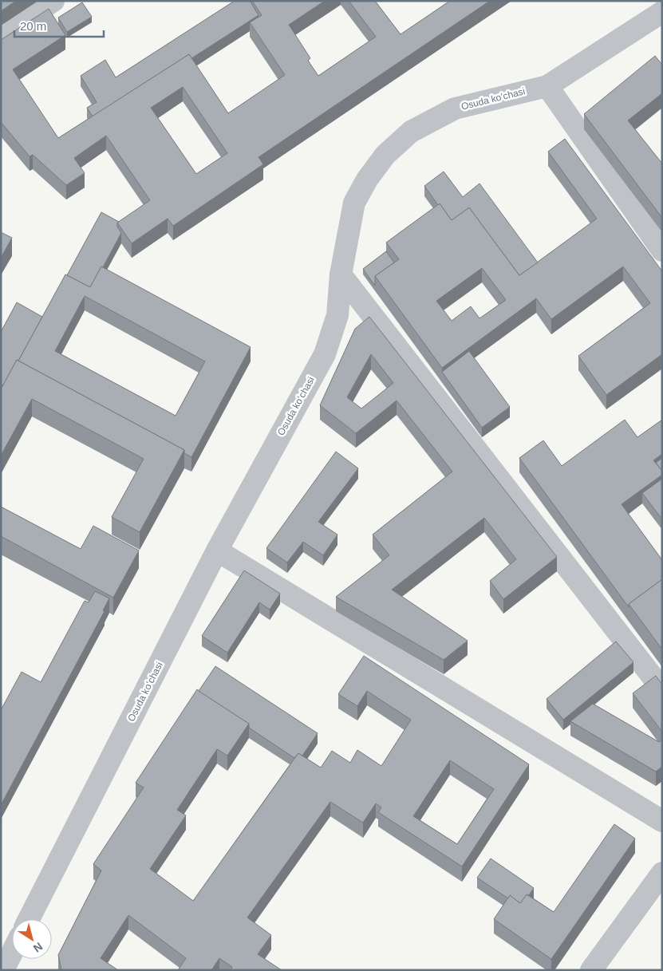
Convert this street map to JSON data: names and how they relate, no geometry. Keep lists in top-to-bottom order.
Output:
{
  "streets": {
    "street": ["Osuda koʻchasi"]
  },
  "scale_bar": "20 m",
  "north": "bottom right"
}
